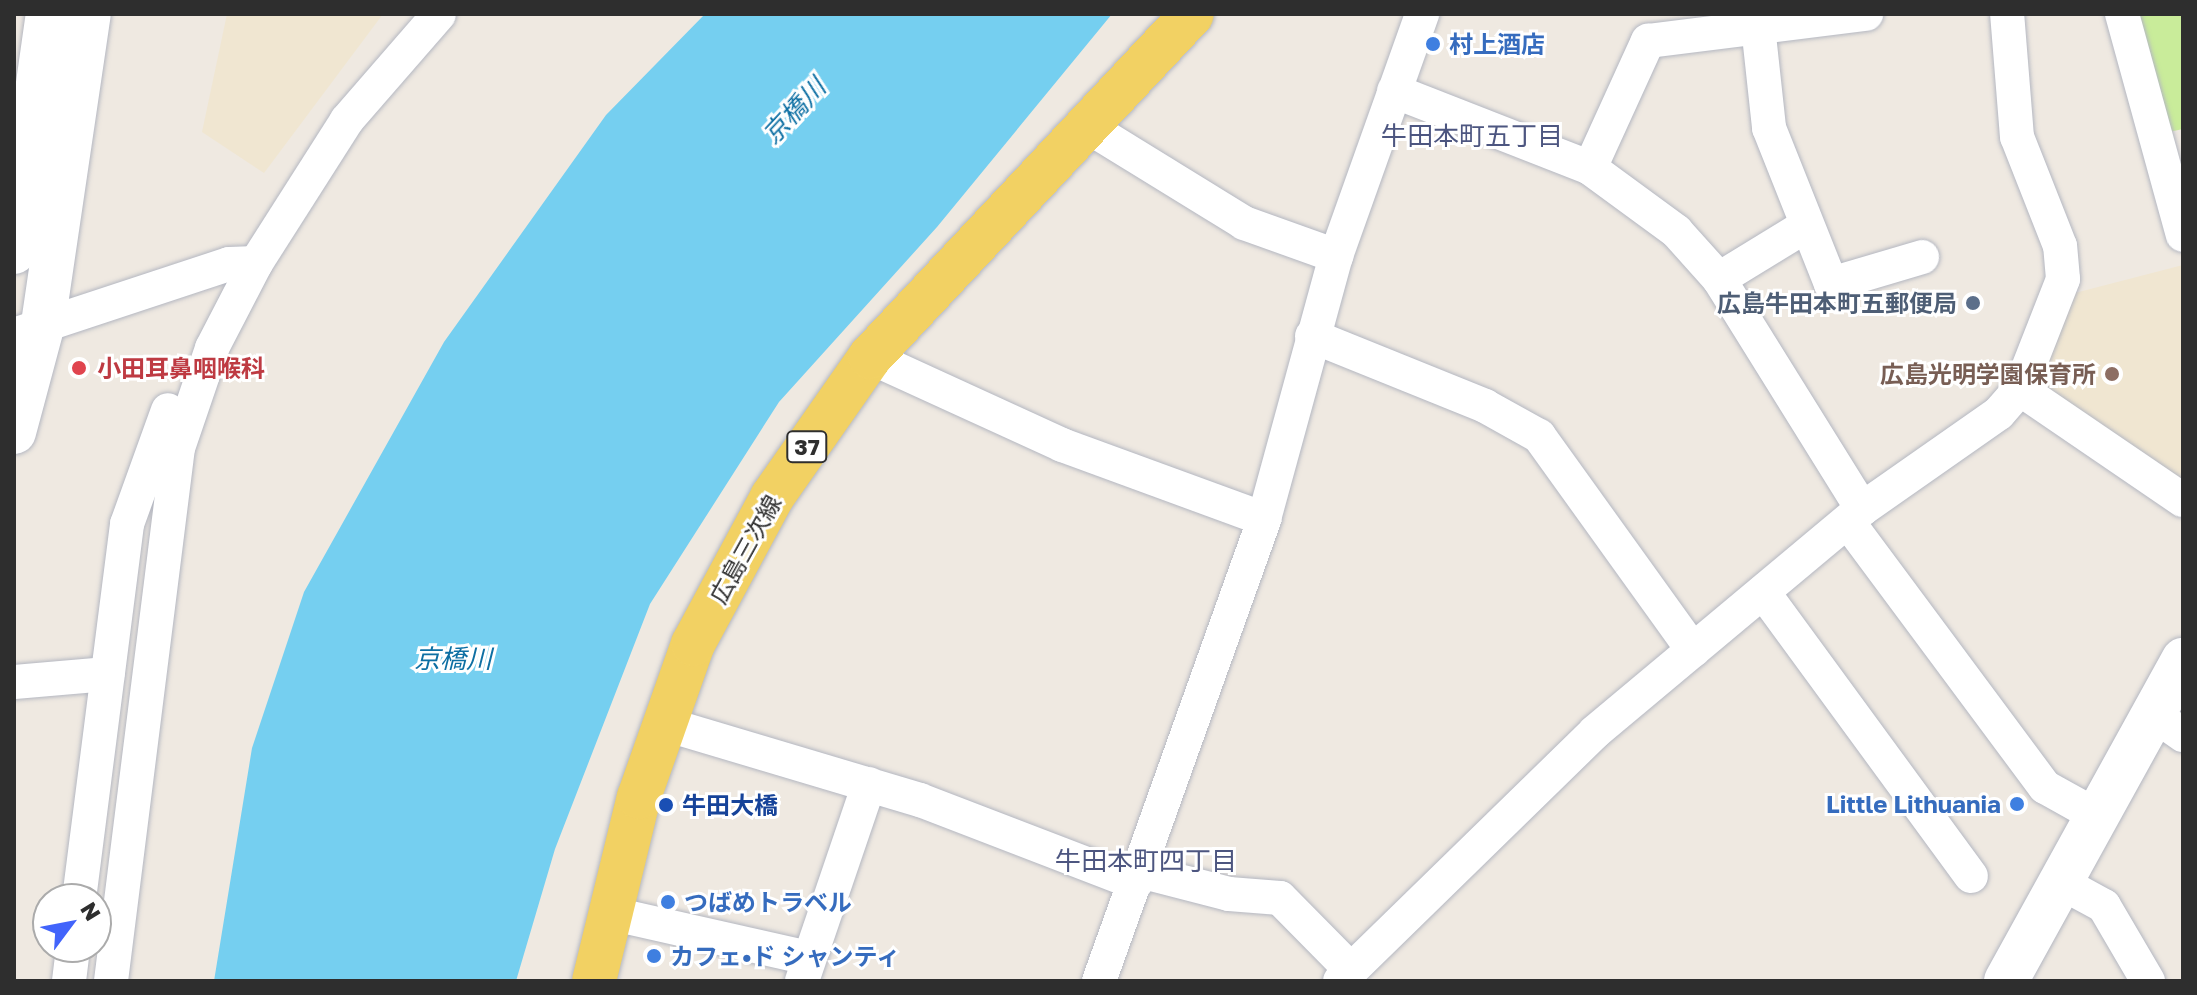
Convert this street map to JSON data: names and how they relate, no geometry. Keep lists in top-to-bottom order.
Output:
{
  "streets": {
    "main road": ["37", "広島三次線"]
  },
  "districts": ["牛田本町五丁目", "牛田本町四丁目"],
  "water": ["京橋川"],
  "places": [
    "村上酒店",
    "広島牛田本町五郵便局",
    "小田耳鼻咽喉科",
    "広島光明学園保育所",
    "Little Lithuania",
    "牛田大橋",
    "つばめトラベル",
    "カフェ•ド シャンティ"
  ],
  "north": "top right"
}
